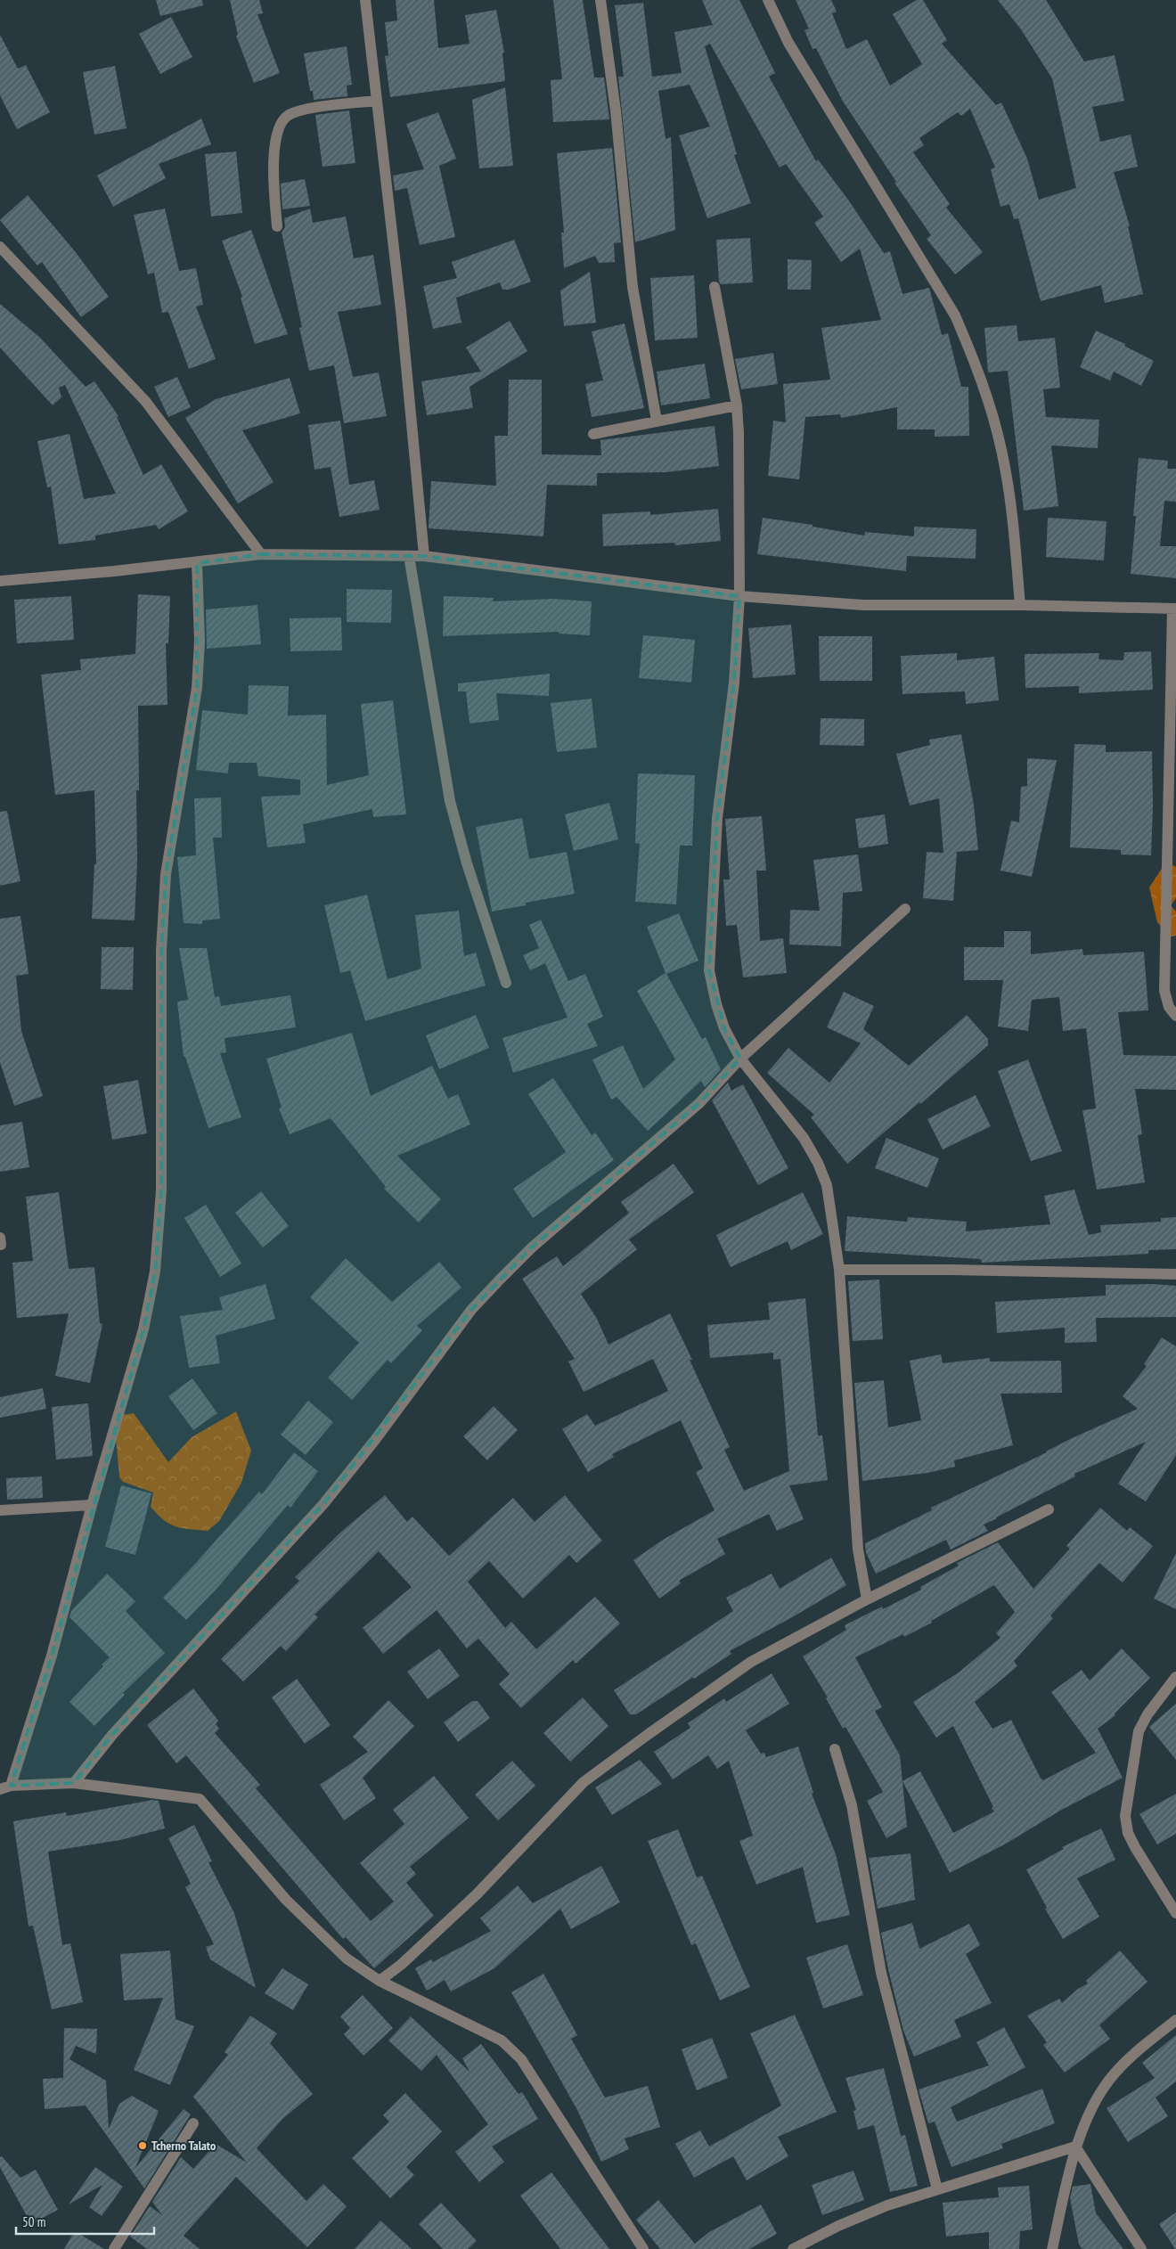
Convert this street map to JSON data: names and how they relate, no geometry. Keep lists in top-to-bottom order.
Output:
{
  "places": ["Tcherno Talato"],
  "scale_bar": "50 m"
}
